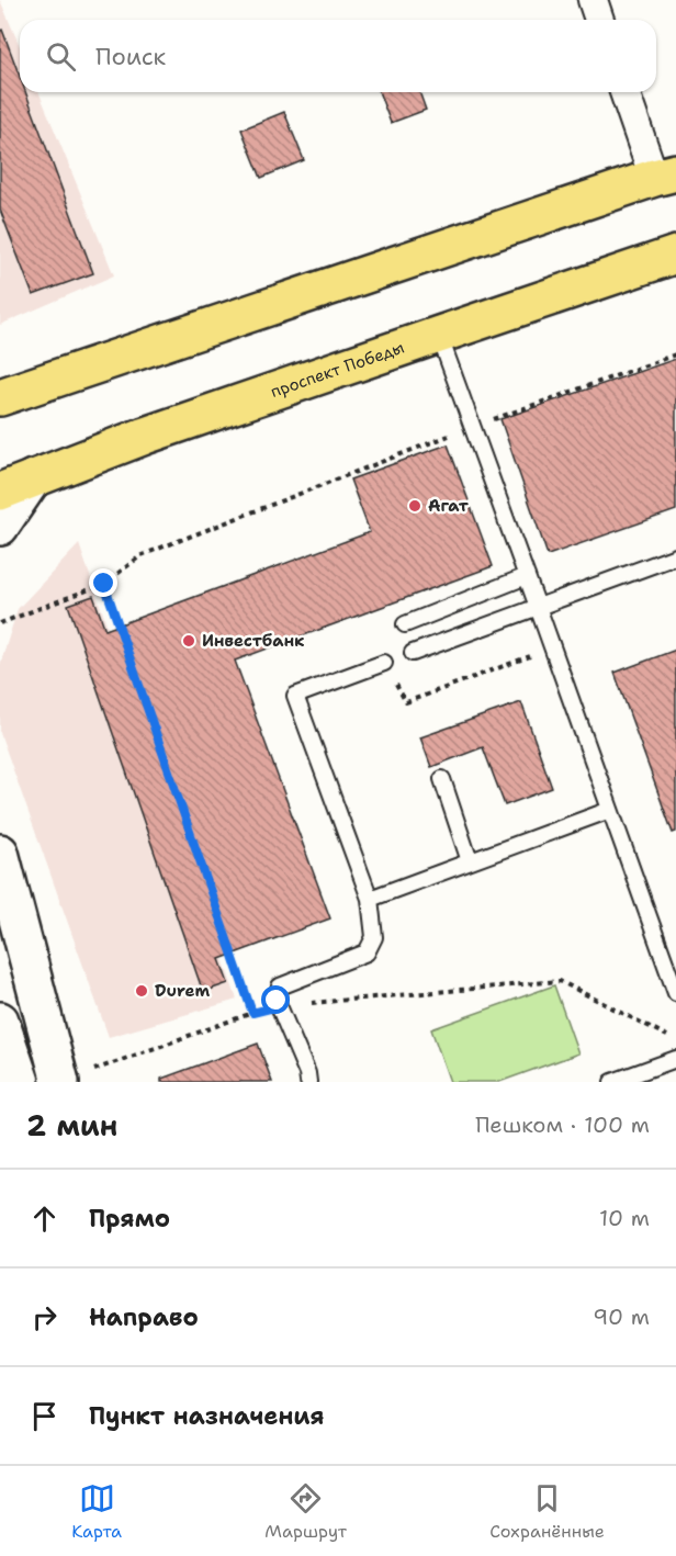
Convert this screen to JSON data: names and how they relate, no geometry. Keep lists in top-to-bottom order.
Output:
{
  "streets": {
    "main road": ["проспект Победы"]
  },
  "places": ["Агат", "Инвестбанк", "Durem"],
  "page": {
    "search": "Поиск",
    "heading": ["2 мин", "Пешком · 100 m"],
    "list": [
      ["Прямо", "10 m"],
      ["Направо", "90 m"],
      "Пункт назначения"
    ],
    "nav": ["Карта", "Маршрут", "Сохранённые"]
  }
}
